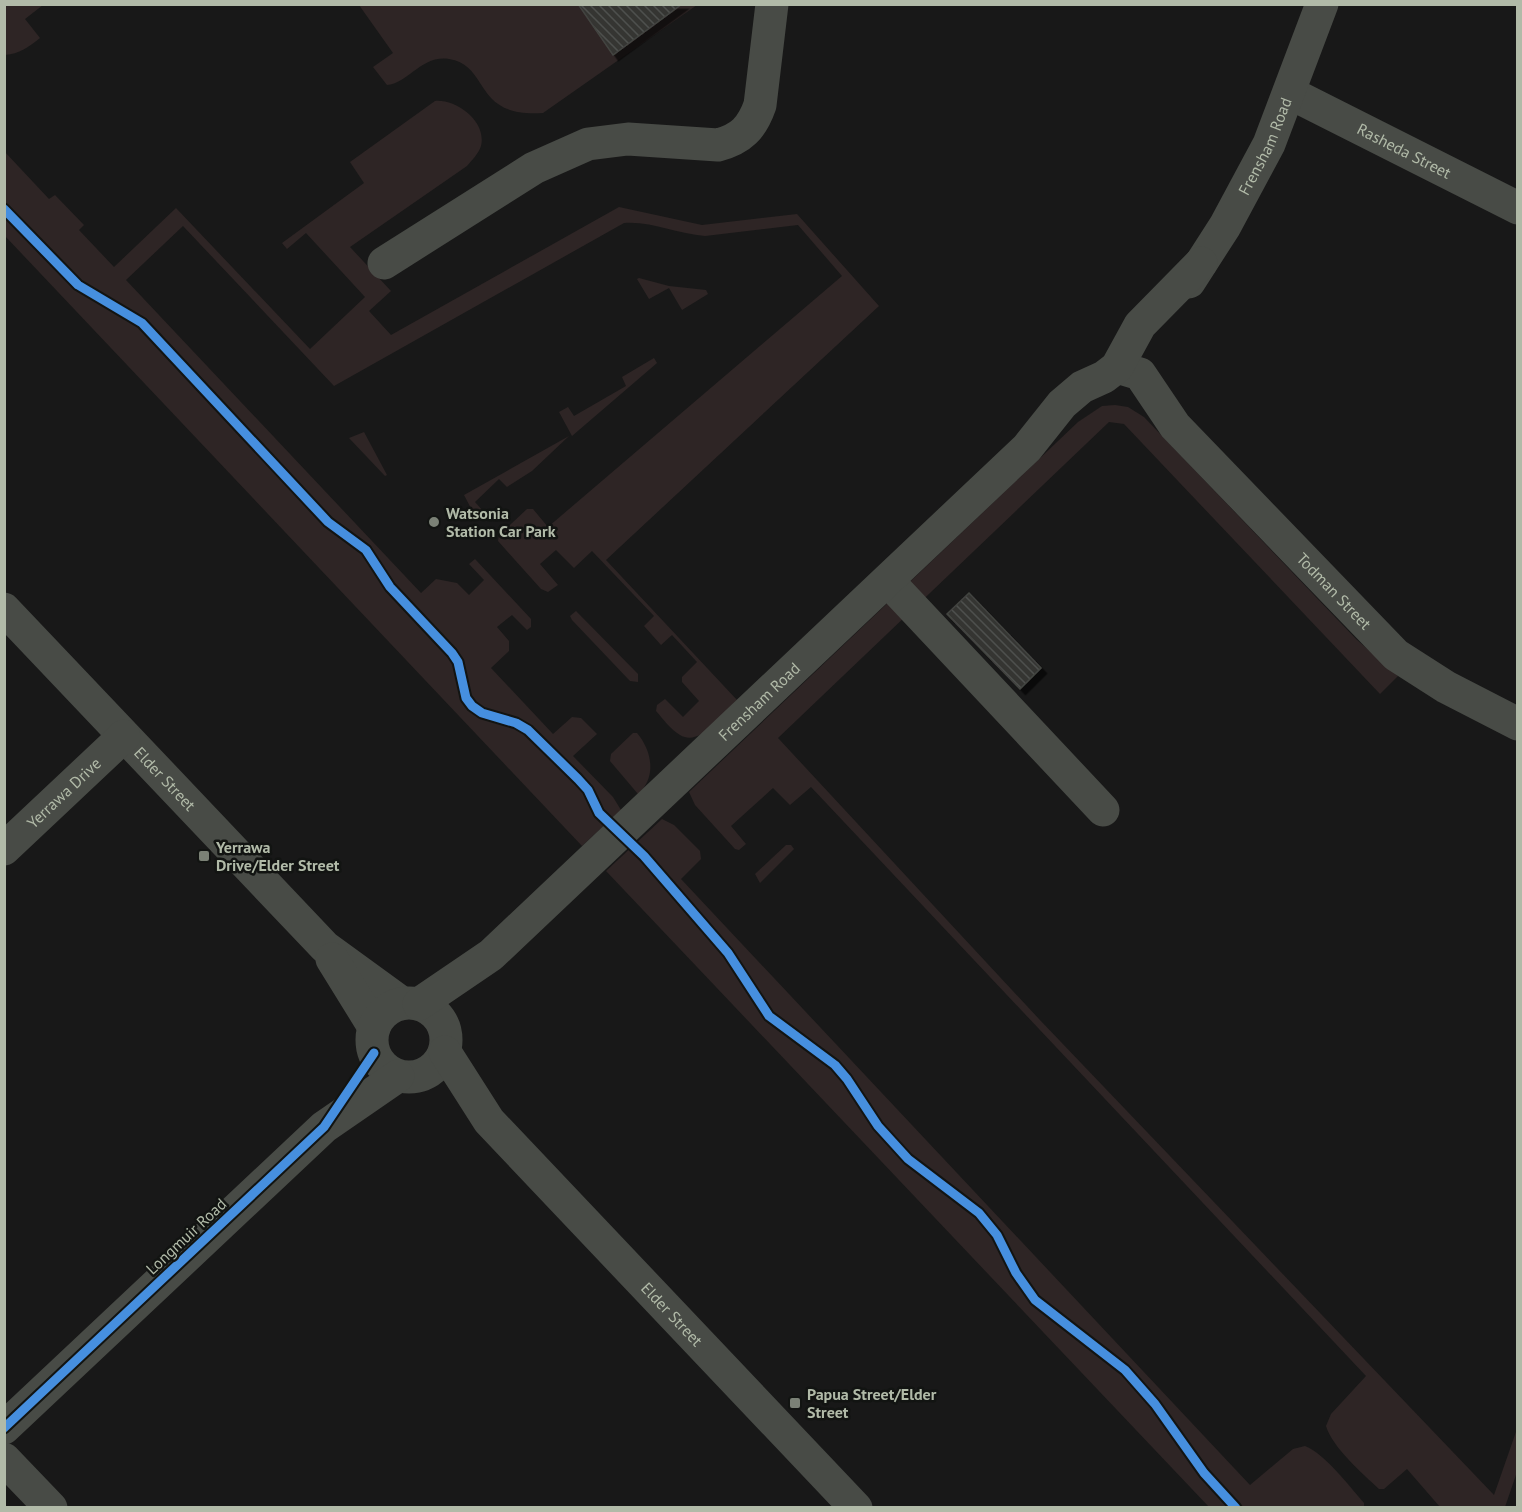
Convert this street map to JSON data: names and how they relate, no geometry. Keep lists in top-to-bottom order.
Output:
{
  "streets": {
    "street": [
      "Frensham Road",
      "Rasheda Street",
      "Todman Street",
      "Elder Street",
      "Yerrawa Drive",
      "Longmuir Road"
    ]
  },
  "crossings": [
    ["Frensham Road", "Rasheda Street"],
    ["Frensham Road", "Todman Street"],
    ["Frensham Road", "Elder Street"],
    ["Frensham Road", "Longmuir Road"],
    ["Elder Street", "Yerrawa Drive"],
    ["Elder Street", "Longmuir Road"]
  ],
  "places": {
    "other": ["Watsonia Station Car Park"],
    "transit": ["Yerrawa Drive/Elder Street", "Papua Street/Elder Street"]
  }
}
